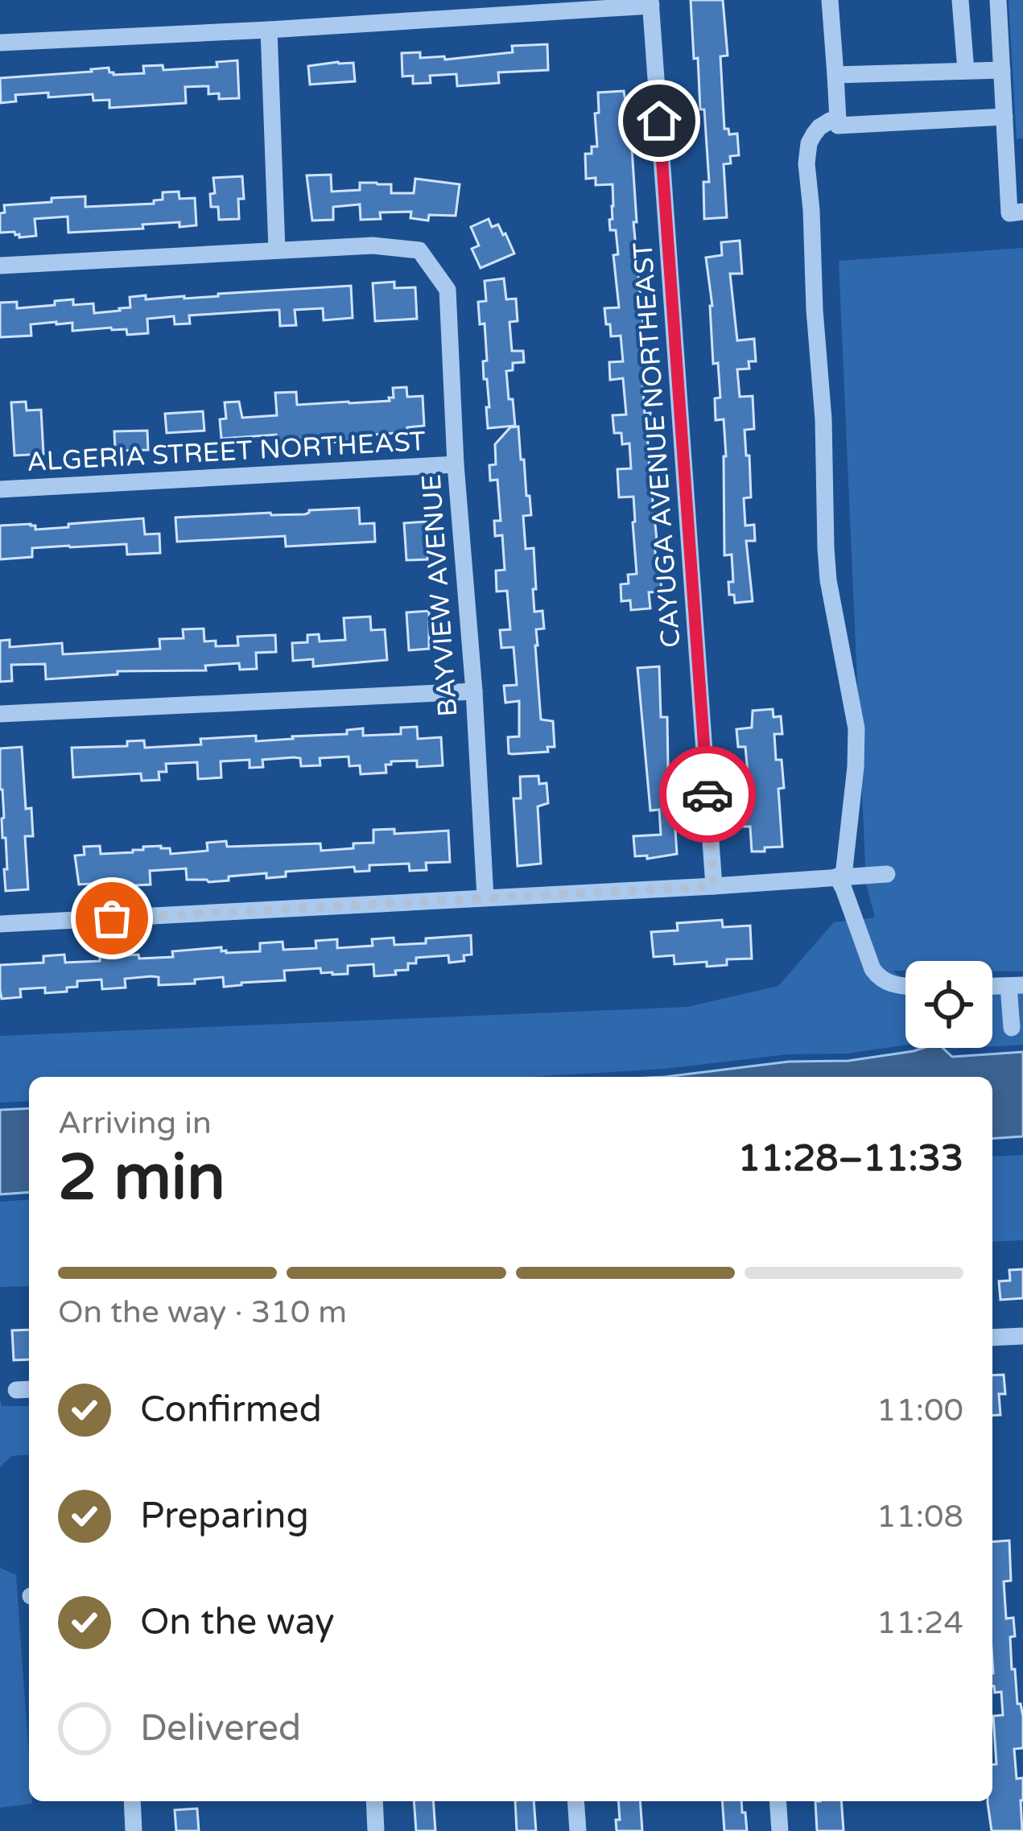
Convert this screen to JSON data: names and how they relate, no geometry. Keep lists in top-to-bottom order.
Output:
{
  "streets": {
    "street": ["CAYUGA AVENUE NORTHEAST", "ALGERIA STREET NORTHEAST", "BAYVIEW AVENUE"]
  },
  "crossings": [
    ["ALGERIA STREET NORTHEAST", "BAYVIEW AVENUE"]
  ],
  "page": {
    "heading": ["2 min", "Arriving in", "11:28–11:33"],
    "bar": "On the way · 310 m",
    "list": [
      ["Confirmed", "11:00"],
      ["Preparing", "11:08"],
      ["On the way", "11:24"],
      "Delivered"
    ]
  }
}
